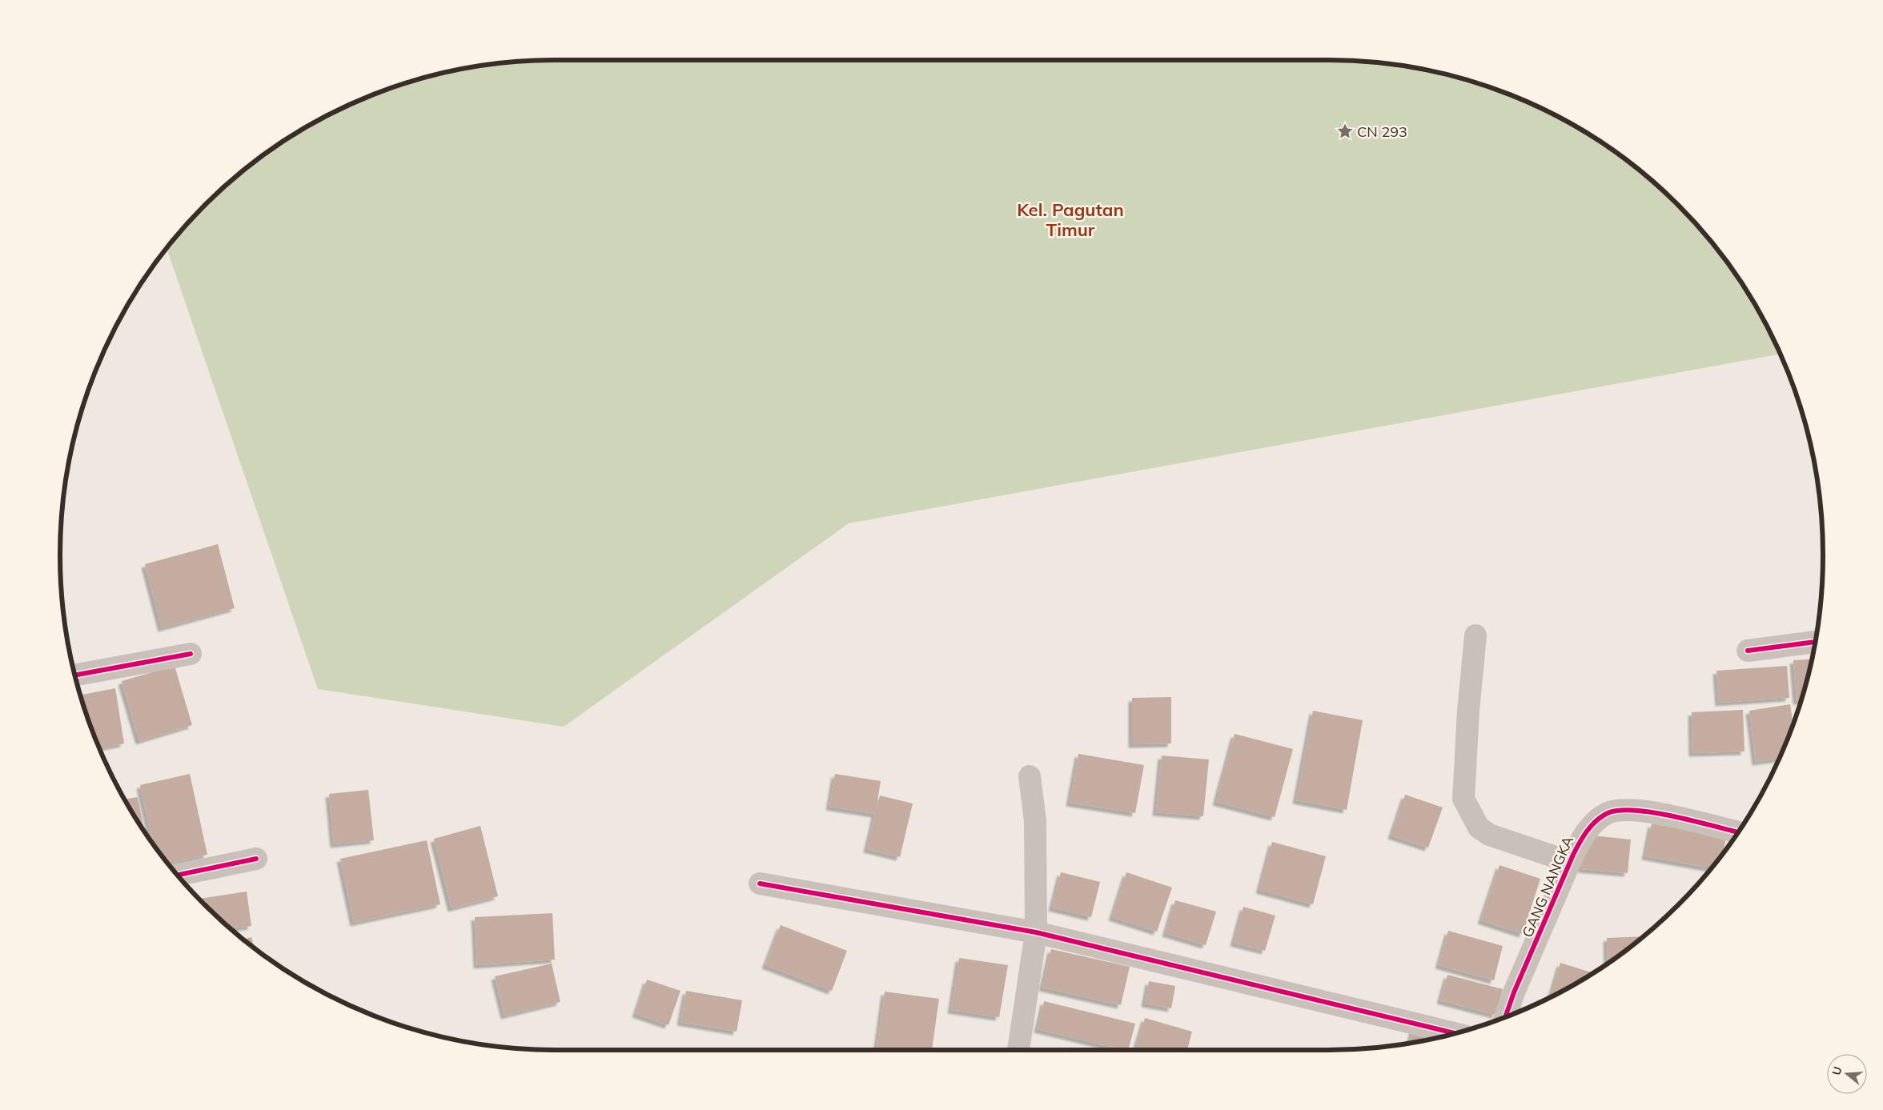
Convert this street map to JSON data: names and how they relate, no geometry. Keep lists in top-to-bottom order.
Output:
{
  "streets": {
    "street": ["GANG NANGKA"]
  },
  "districts": ["Kel. Pagutan Timur"],
  "places": {
    "place": ["CN 293"]
  },
  "north": "left"
}
